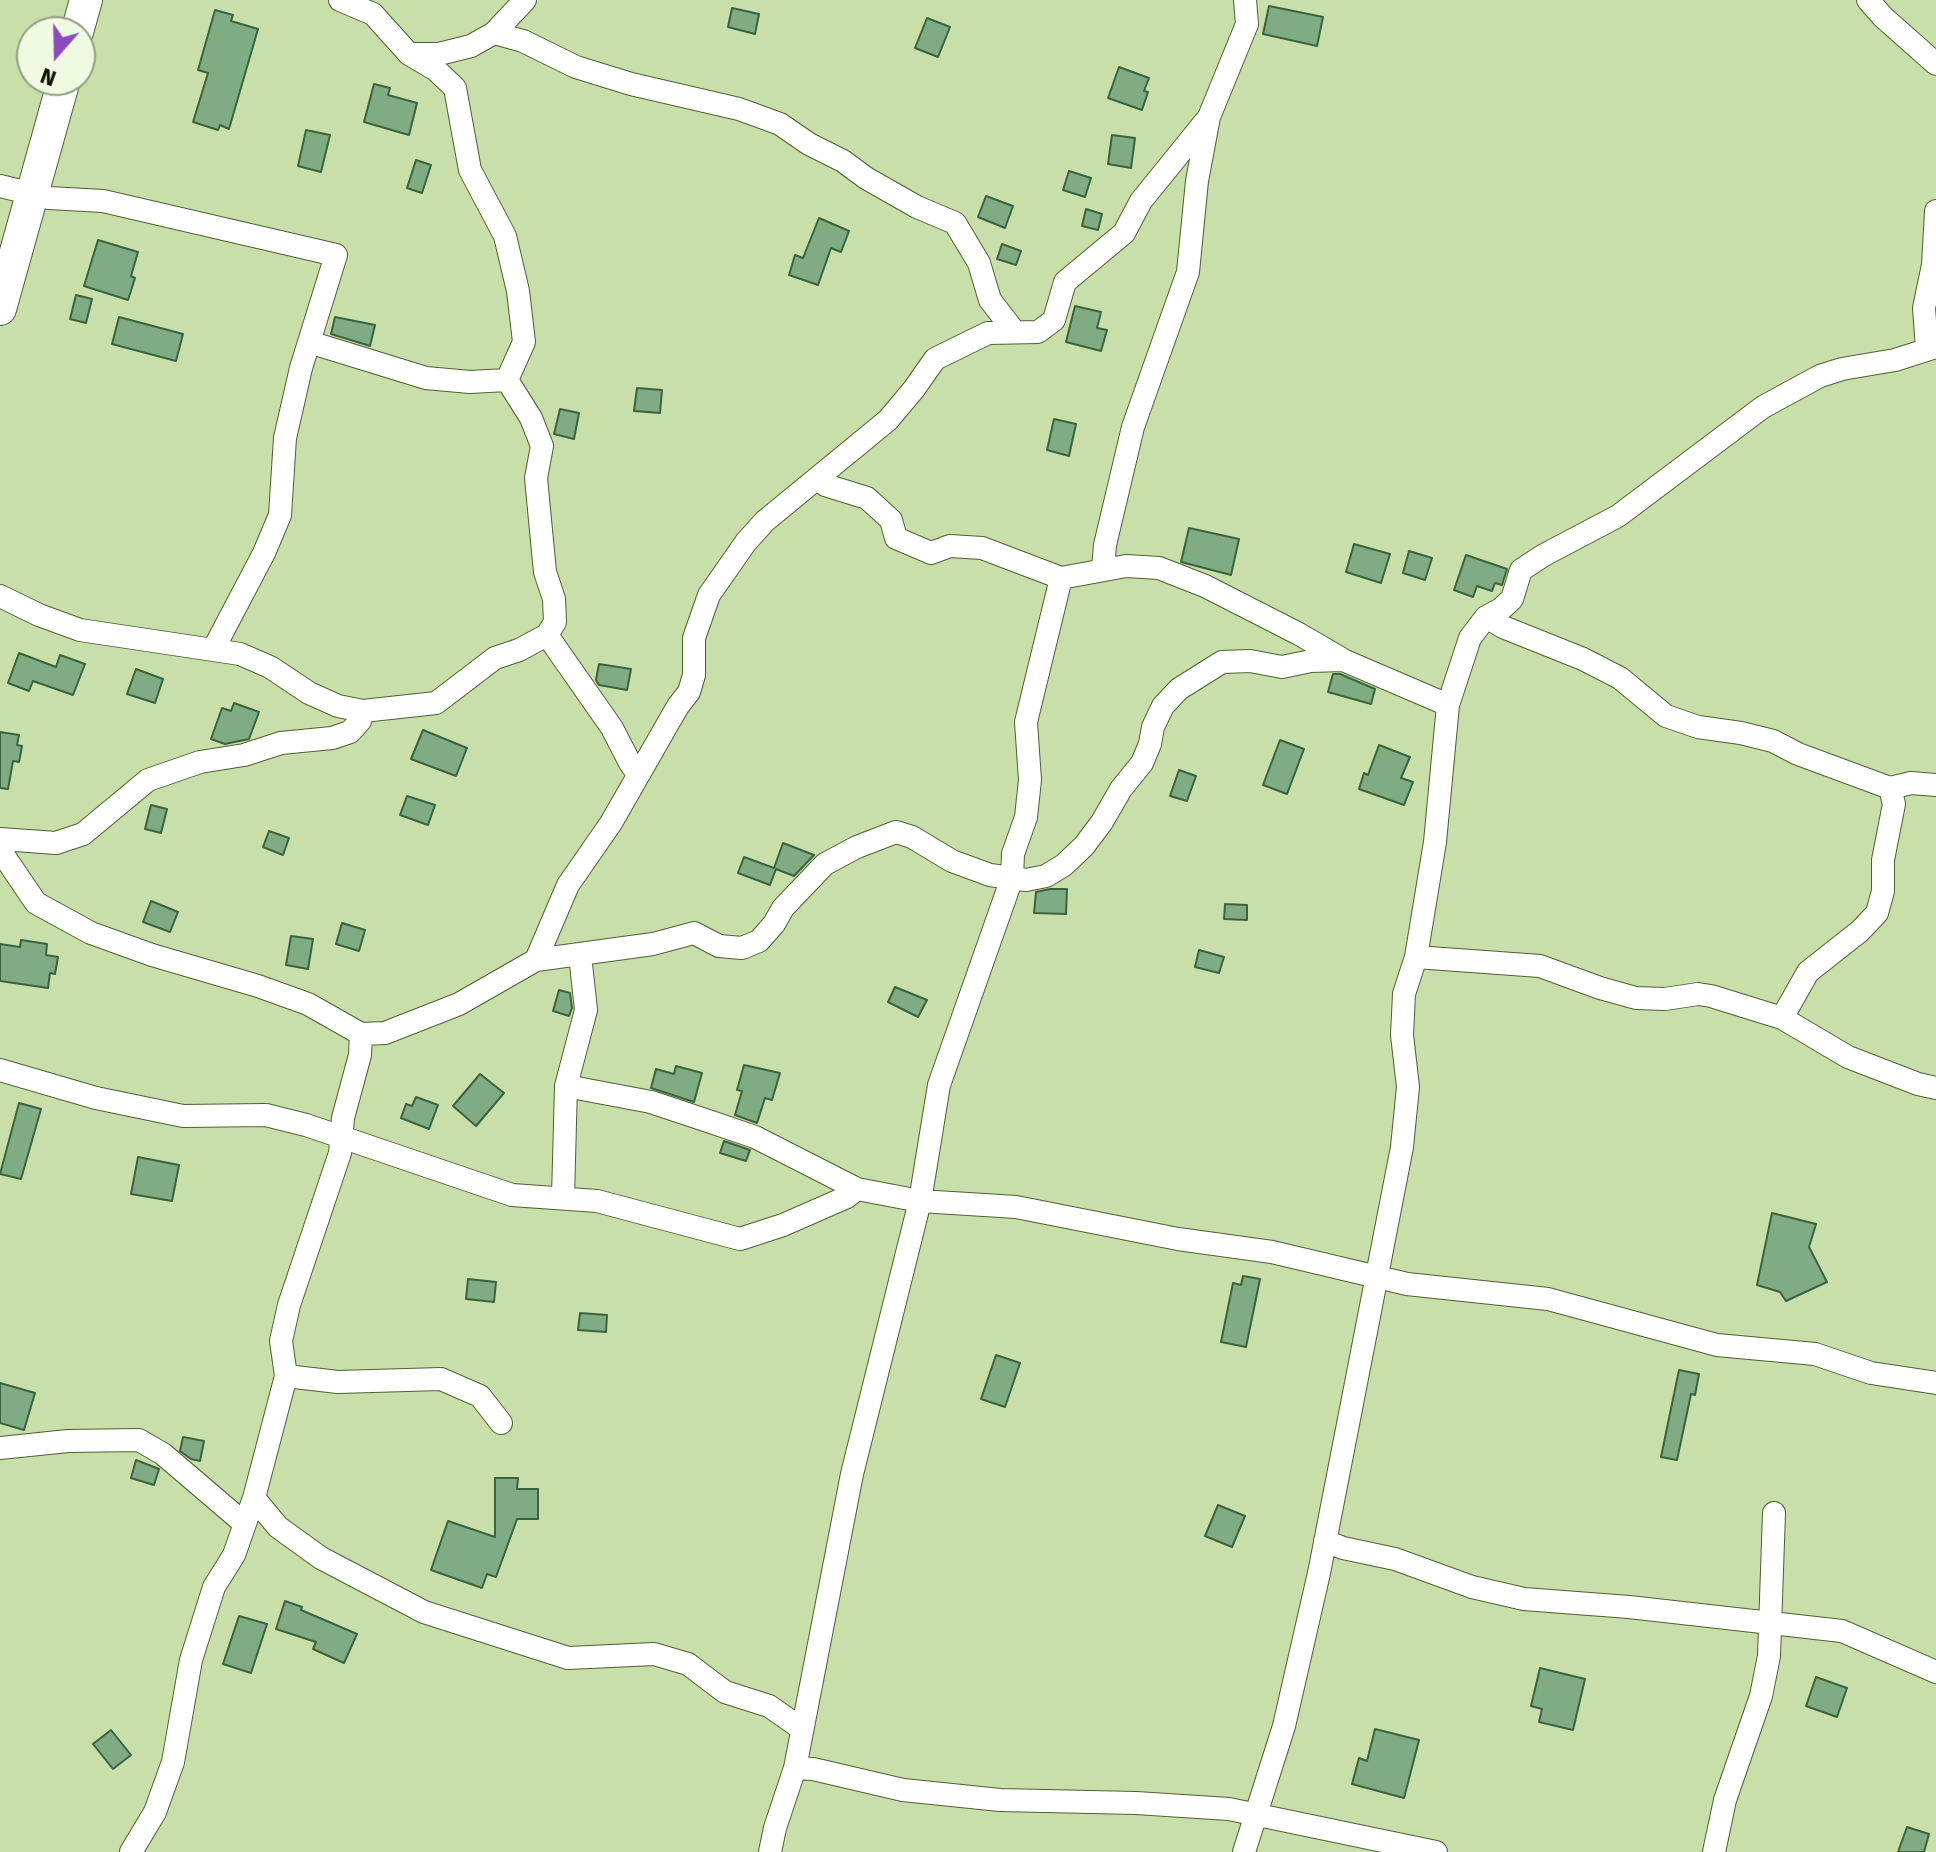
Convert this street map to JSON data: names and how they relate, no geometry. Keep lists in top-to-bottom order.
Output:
{
  "north": "bottom"
}
